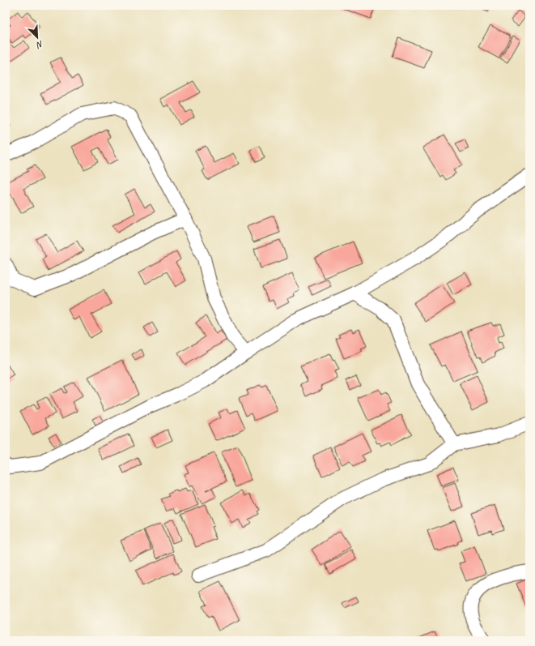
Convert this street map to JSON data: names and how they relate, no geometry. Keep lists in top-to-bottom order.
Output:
{
  "north": "bottom right"
}
